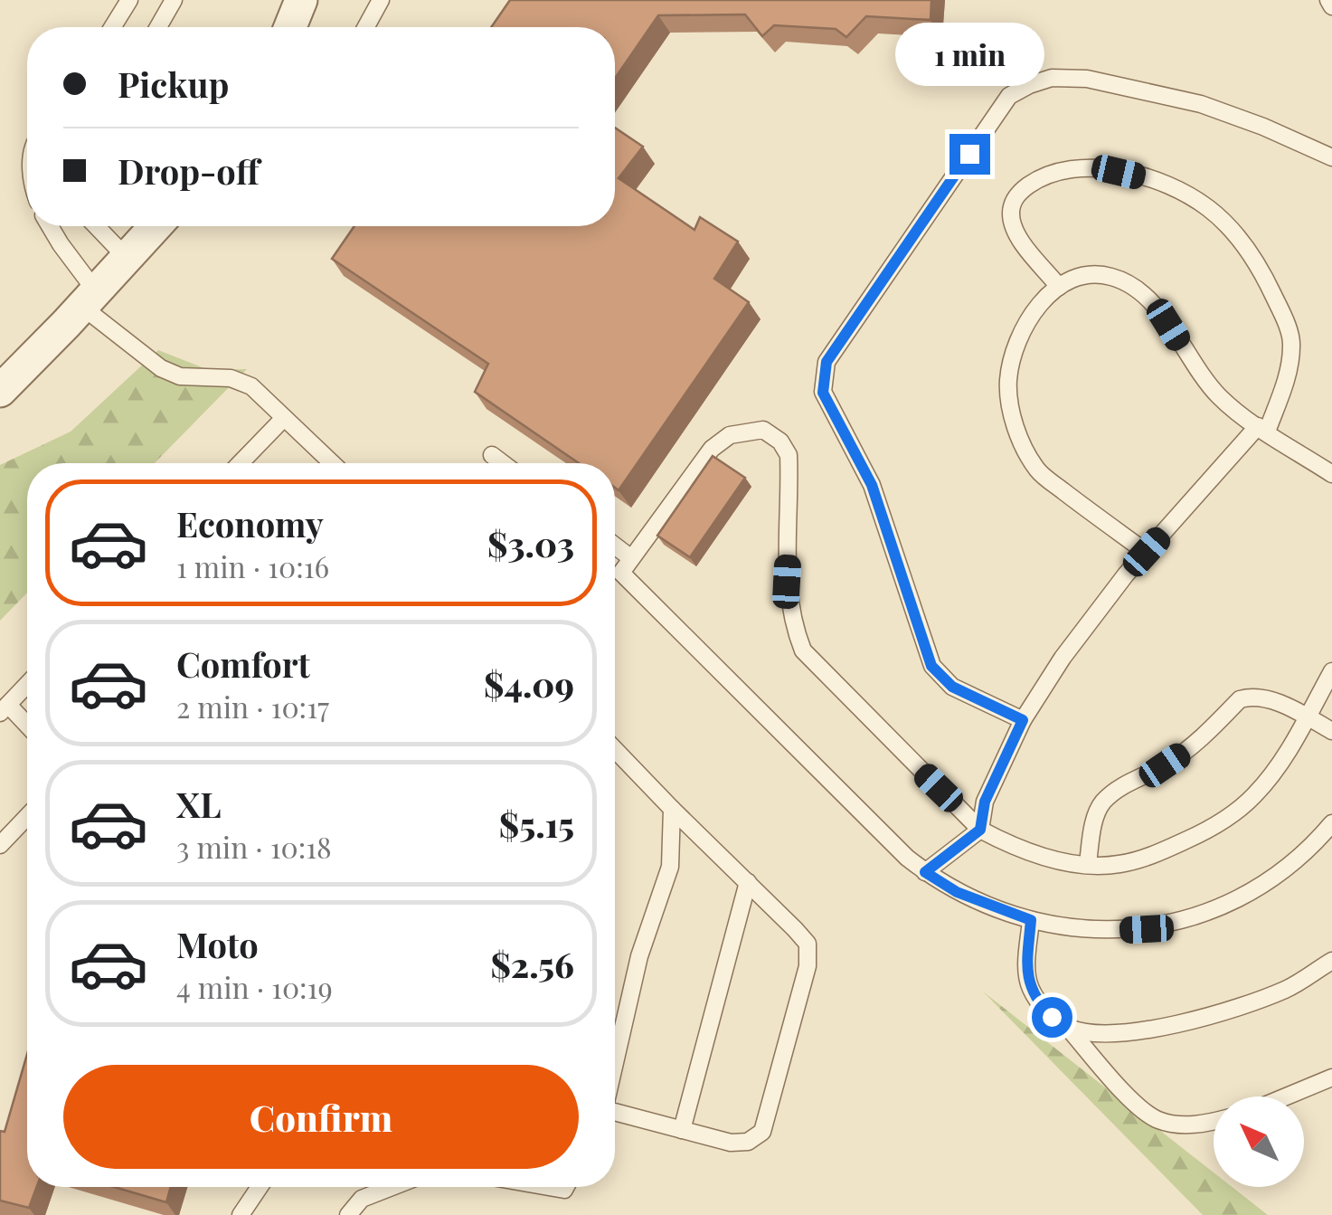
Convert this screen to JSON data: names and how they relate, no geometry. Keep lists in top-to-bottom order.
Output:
{
  "north": "top left",
  "page": {
    "bubble": "1 min",
    "banner": ["Pickup", "Drop-off"],
    "list": [
      {
        "name": "Economy",
        "note": "1 min · 10:16",
        "value": "$3.03"
      },
      {
        "name": "Comfort",
        "note": "2 min · 10:17",
        "value": "$4.09"
      },
      {
        "name": "XL",
        "note": "3 min · 10:18",
        "value": "$5.15"
      },
      {
        "name": "Moto",
        "note": "4 min · 10:19",
        "value": "$2.56"
      }
    ],
    "buttons": "Confirm"
  }
}
